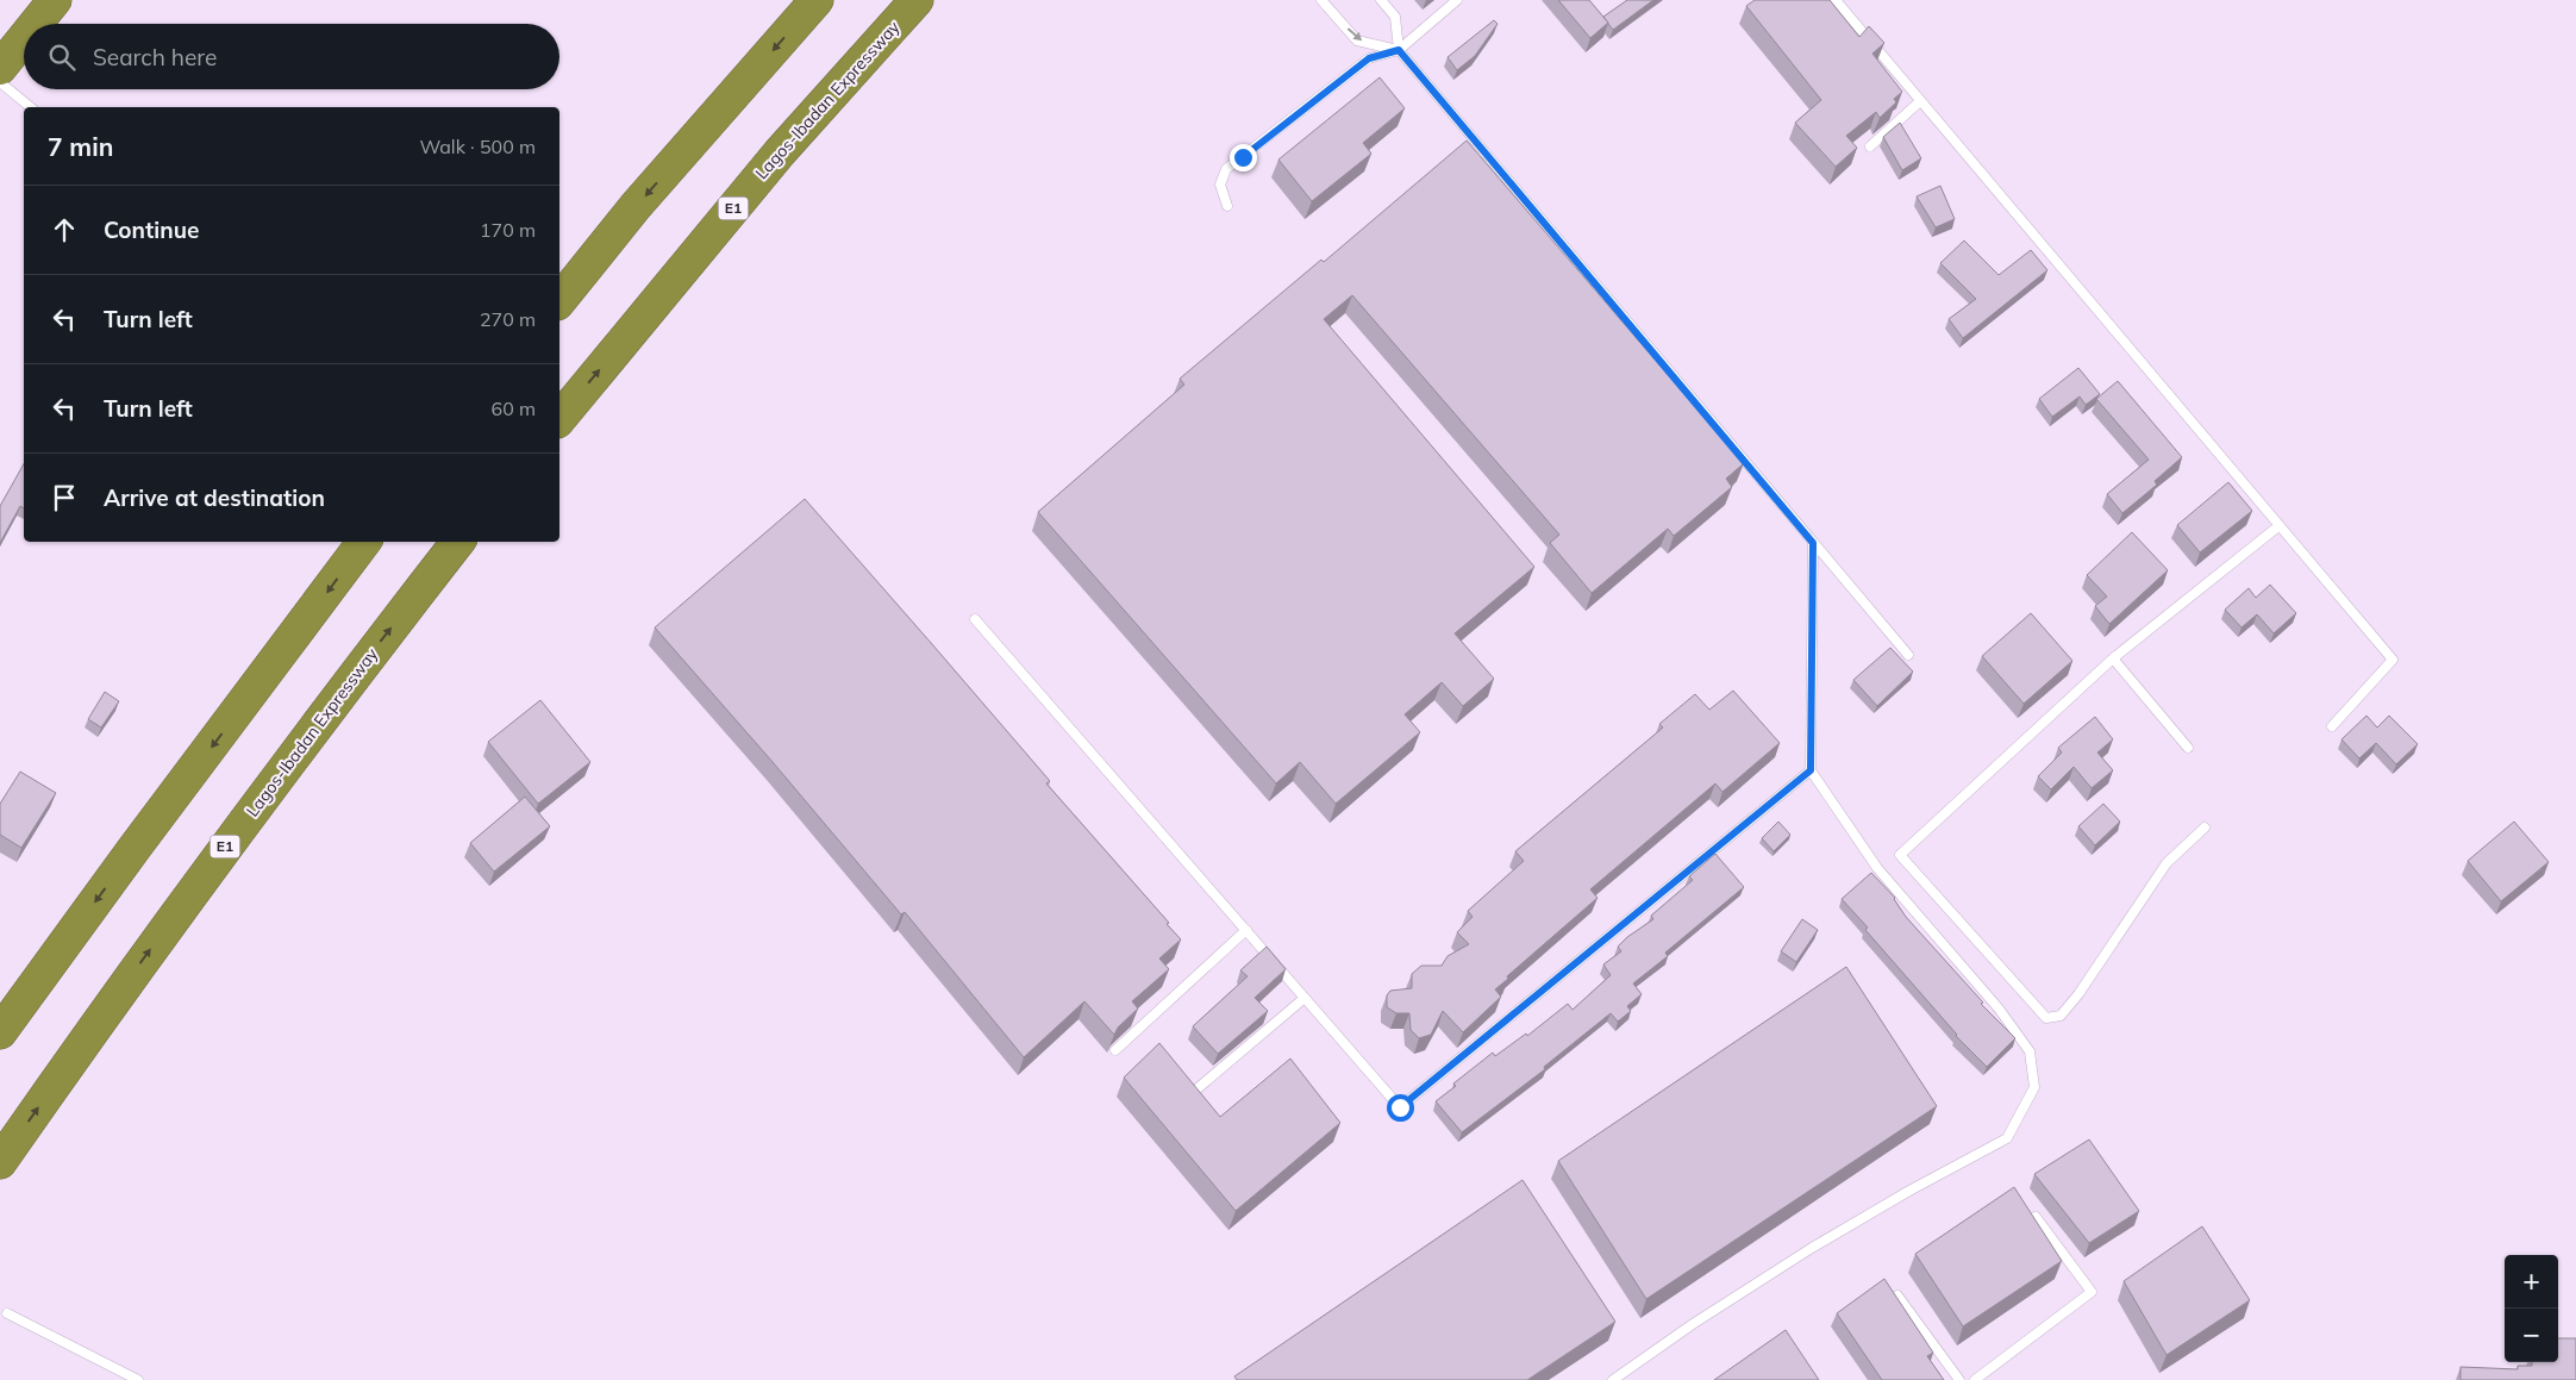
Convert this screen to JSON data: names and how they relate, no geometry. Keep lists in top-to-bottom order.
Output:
{
  "streets": {
    "highway": ["Lagos-Ibadan Expressway", "E1"]
  },
  "page": {
    "search": "Search here",
    "heading": ["7 min", "Walk · 500 m"],
    "list": [
      ["Continue", "170 m"],
      ["Turn left", "270 m"],
      ["Turn left", "60 m"],
      "Arrive at destination"
    ],
    "map_buttons": ["+", "−"]
  }
}
